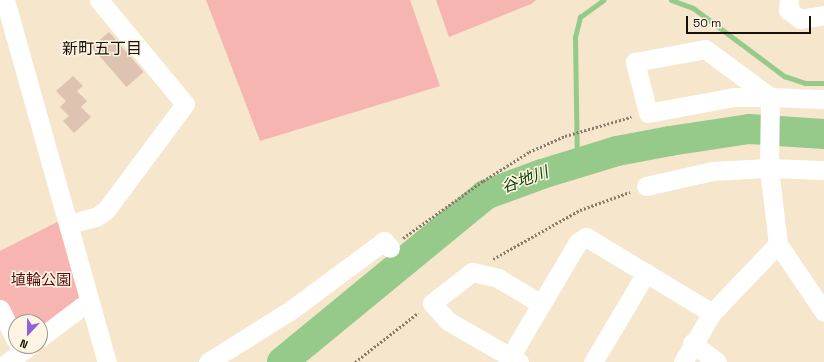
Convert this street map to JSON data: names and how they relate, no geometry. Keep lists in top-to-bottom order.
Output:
{
  "districts": ["新町五丁目"],
  "water": ["谷地川"],
  "parks": ["埴輪公園"],
  "scale_bar": "50 m",
  "north": "bottom"
}
